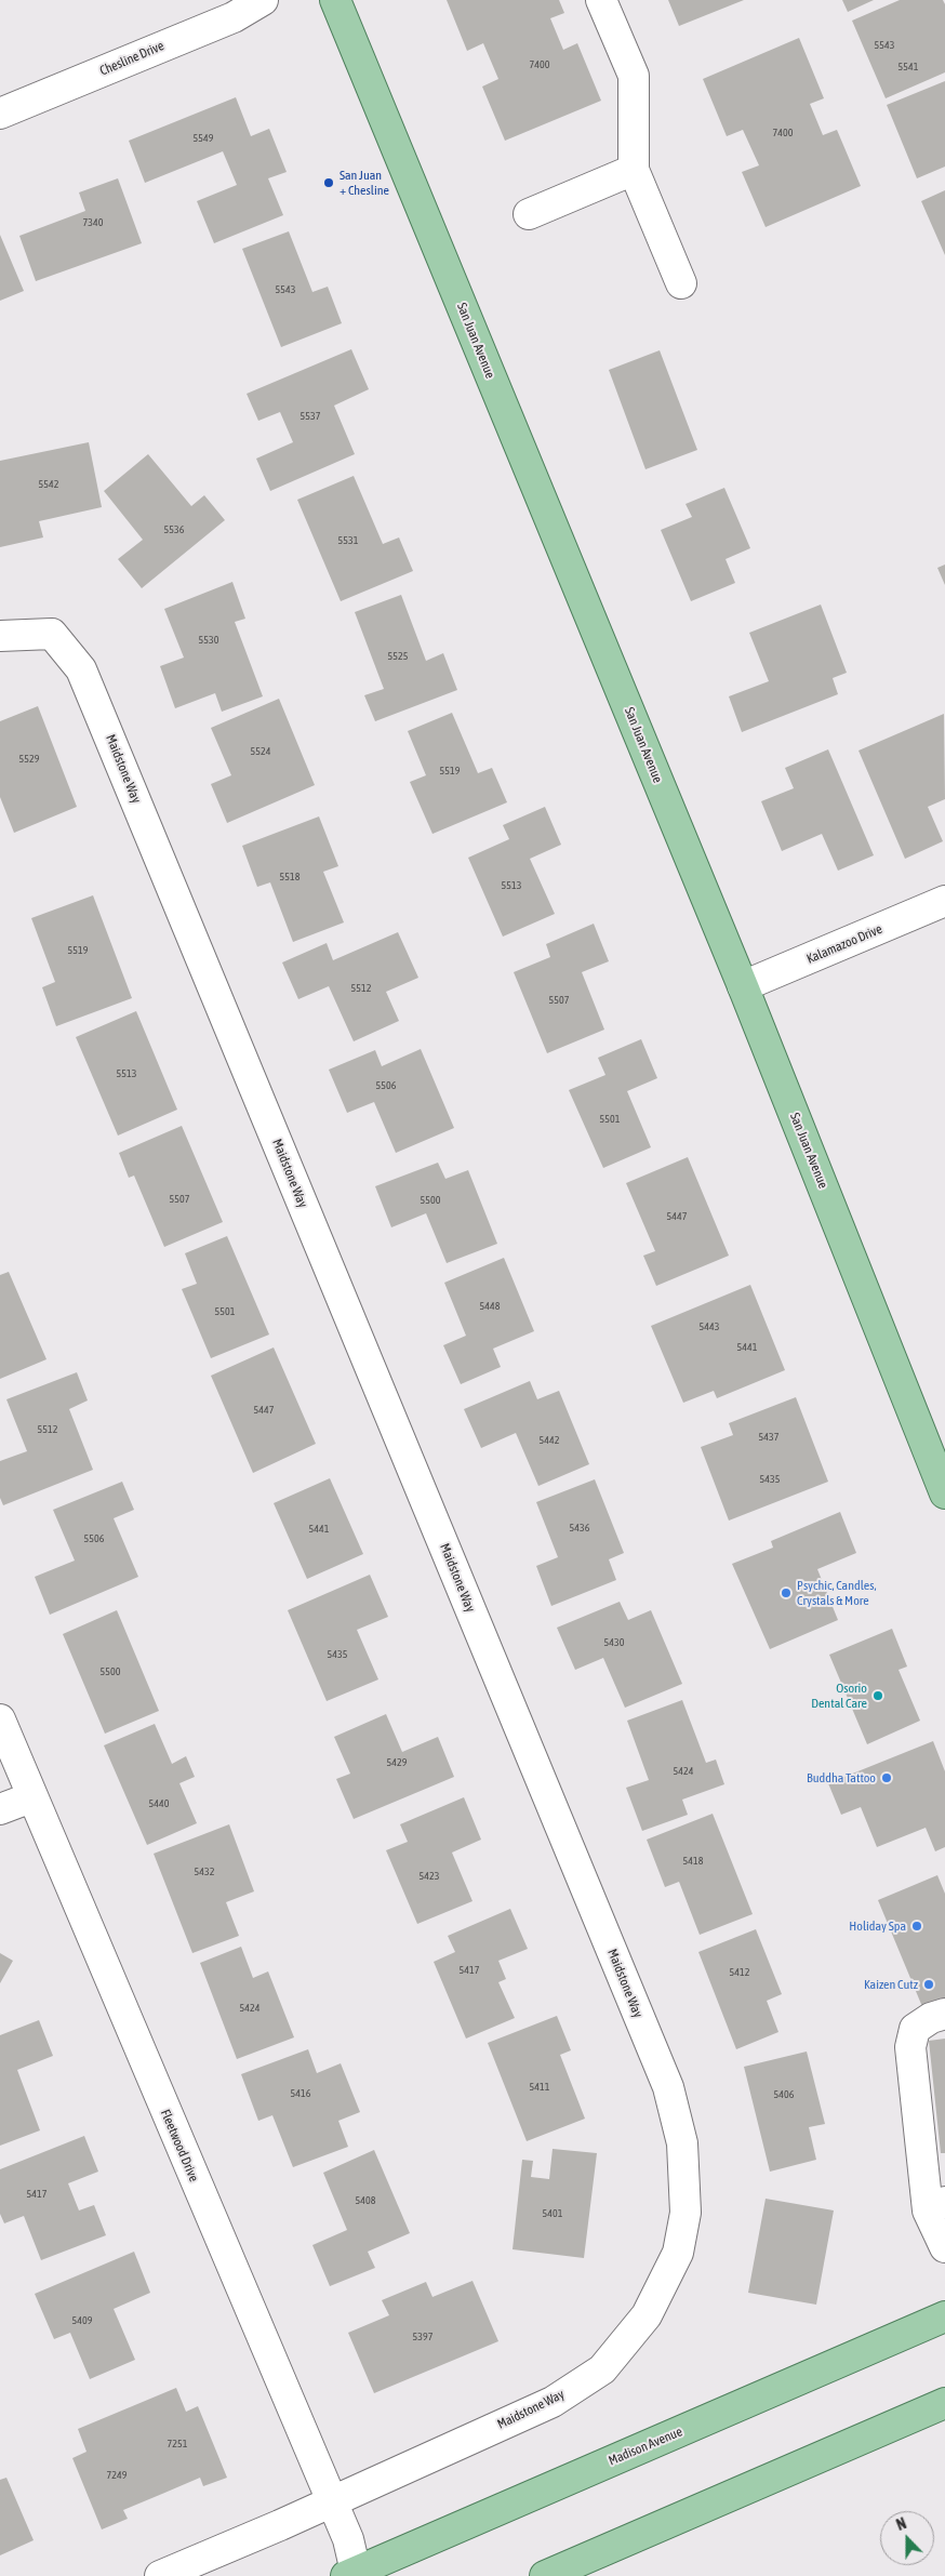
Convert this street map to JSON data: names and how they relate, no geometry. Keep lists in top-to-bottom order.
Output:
{
  "streets": {
    "main road": ["San Juan Avenue", "Madison Avenue"],
    "street": [
      "Chesline Drive",
      "Maidstone Way",
      "Kalamazoo Drive",
      "Fleetwood Drive"
    ]
  },
  "crossings": [
    ["San Juan Avenue", "Kalamazoo Drive"],
    ["Maidstone Way", "Fleetwood Drive"],
    ["Fleetwood Drive", "Madison Avenue"]
  ],
  "places": [
    "San Juan + Chesline",
    "Psychic, Candles, Crystals & More",
    "Osorio Dental Care",
    "Buddha Tattoo",
    "Holiday Spa",
    "Kaizen Cutz"
  ],
  "house_numbers": [
    "5543",
    "7400",
    "5541",
    "7400",
    "5549",
    "7340",
    "5543",
    "5537",
    "5542",
    "5536",
    "5531",
    "5530",
    "5525",
    "5524",
    "5529",
    "5519",
    "5518",
    "5513",
    "5519",
    "5512",
    "5507",
    "5513",
    "5506",
    "5501",
    "5507",
    "5500",
    "5447",
    "5448",
    "5501",
    "5443",
    "5441",
    "5447",
    "5512",
    "5437",
    "5442",
    "5435",
    "5436",
    "5441",
    "5506",
    "5430",
    "5435",
    "5500",
    "5429",
    "5424",
    "5440",
    "5418",
    "5432",
    "5423",
    "5417",
    "5412",
    "5424",
    "5411",
    "5416",
    "5406",
    "5417",
    "5408",
    "5401",
    "5409",
    "5397",
    "7251",
    "7249"
  ],
  "north": "top"
}
